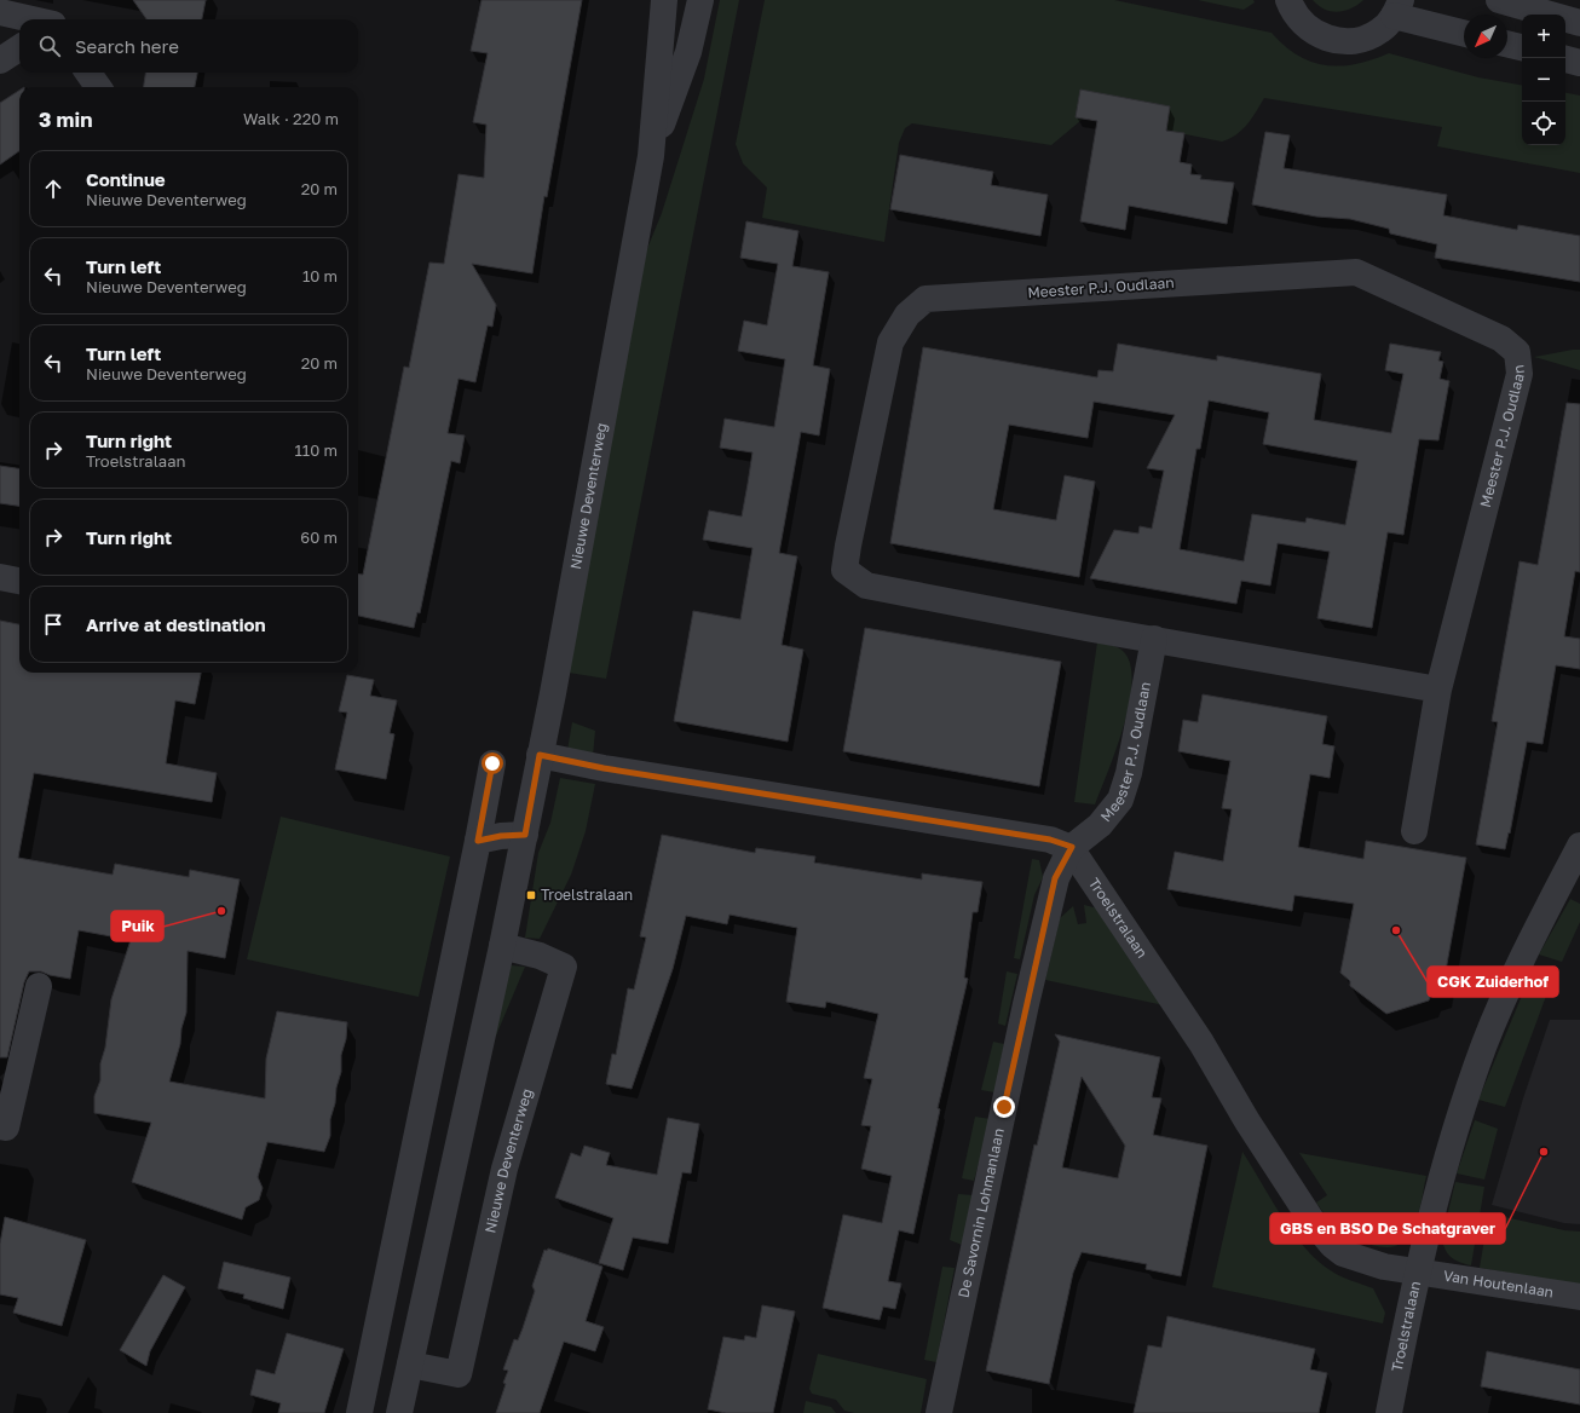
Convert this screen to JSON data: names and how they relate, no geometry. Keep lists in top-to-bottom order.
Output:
{
  "streets": {
    "street": [
      "Meester P.J. Oudlaan",
      "Nieuwe Deventerweg",
      "Troelstralaan",
      "De Savornin Lohmanlaan",
      "Van Houtenlaan"
    ]
  },
  "crossings": [
    ["Meester P.J. Oudlaan", "Troelstralaan"],
    ["Meester P.J. Oudlaan", "De Savornin Lohmanlaan"],
    ["Troelstralaan", "De Savornin Lohmanlaan"],
    ["Troelstralaan", "Van Houtenlaan"]
  ],
  "places": {
    "transit": ["Troelstralaan"],
    "other": ["Puik", "CGK Zuiderhof", "GBS en BSO De Schatgraver"]
  },
  "north": "bottom left",
  "page": {
    "map_buttons": ["+", "−"],
    "search": "Search here",
    "heading": ["3 min", "Walk · 220 m"],
    "list": [
      ["Continue", "Nieuwe Deventerweg", "20 m"],
      ["Turn left", "Nieuwe Deventerweg", "10 m"],
      ["Turn left", "Nieuwe Deventerweg", "20 m"],
      ["Turn right", "Troelstralaan", "110 m"],
      ["Turn right", "60 m"],
      "Arrive at destination"
    ]
  }
}
